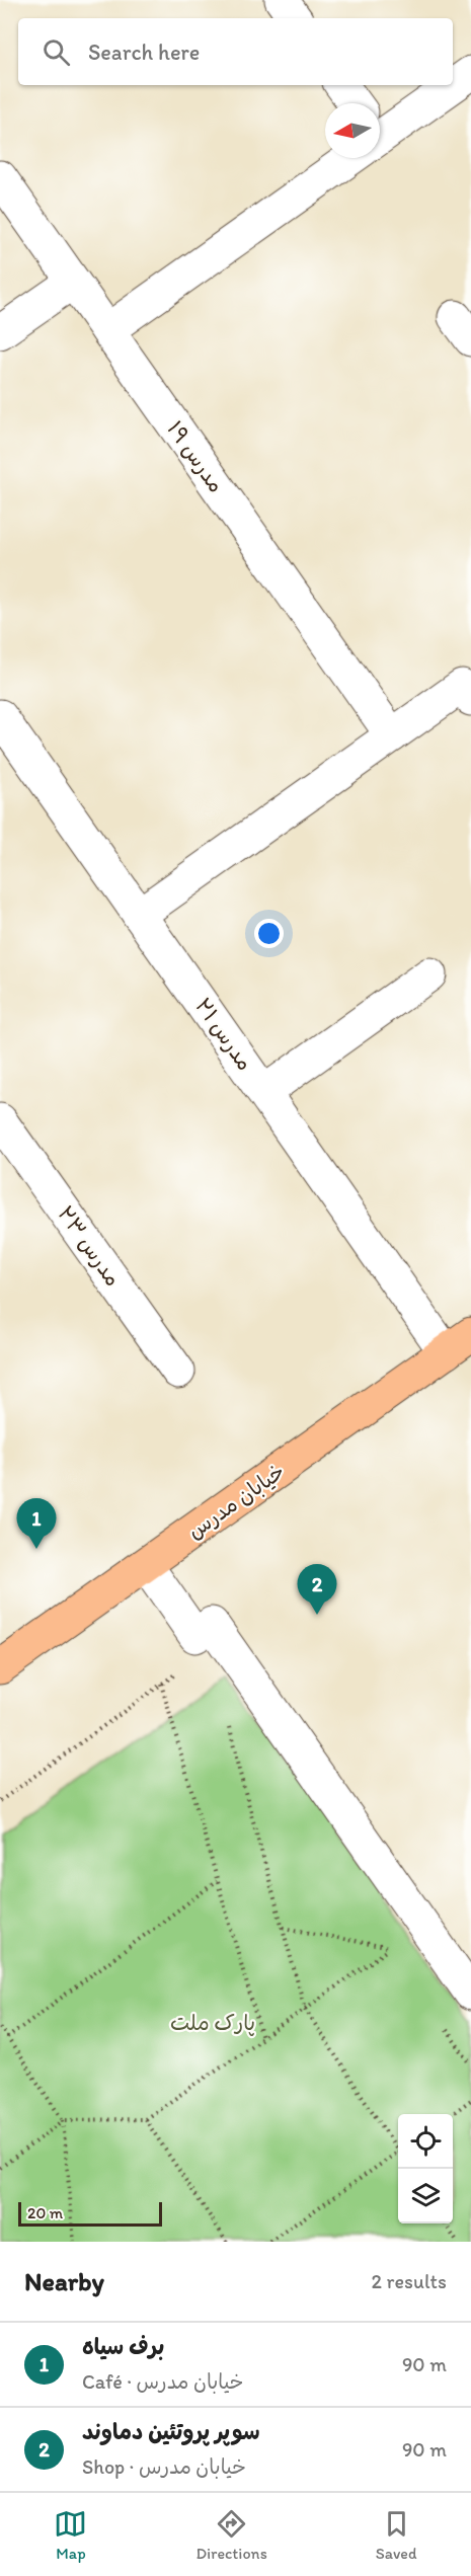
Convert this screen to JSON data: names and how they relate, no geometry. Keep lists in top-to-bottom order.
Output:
{
  "streets": {
    "main road": ["خیابان مدرس"],
    "street": ["مدرس ۱۹", "مدرس ۲۱", "مدرس ۲۳"]
  },
  "crossings": [
    ["مدرس ۲۱", "خیابان مدرس"]
  ],
  "parks": ["پارک ملت"],
  "scale_bar": "20 m",
  "north": "left",
  "page": {
    "search": "Search here",
    "pins": ["1", "2"],
    "scale": "20 m",
    "heading": ["Nearby", "2 results"],
    "list": [
      {
        "mark": "1",
        "name": "برف سیاه",
        "note": "Café · خیابان مدرس",
        "value": "90 m"
      },
      {
        "mark": "2",
        "name": "سوپر پروتئین دماوند",
        "note": "Shop · خیابان مدرس",
        "value": "90 m"
      }
    ],
    "nav": ["Map", "Directions", "Saved"]
  }
}
